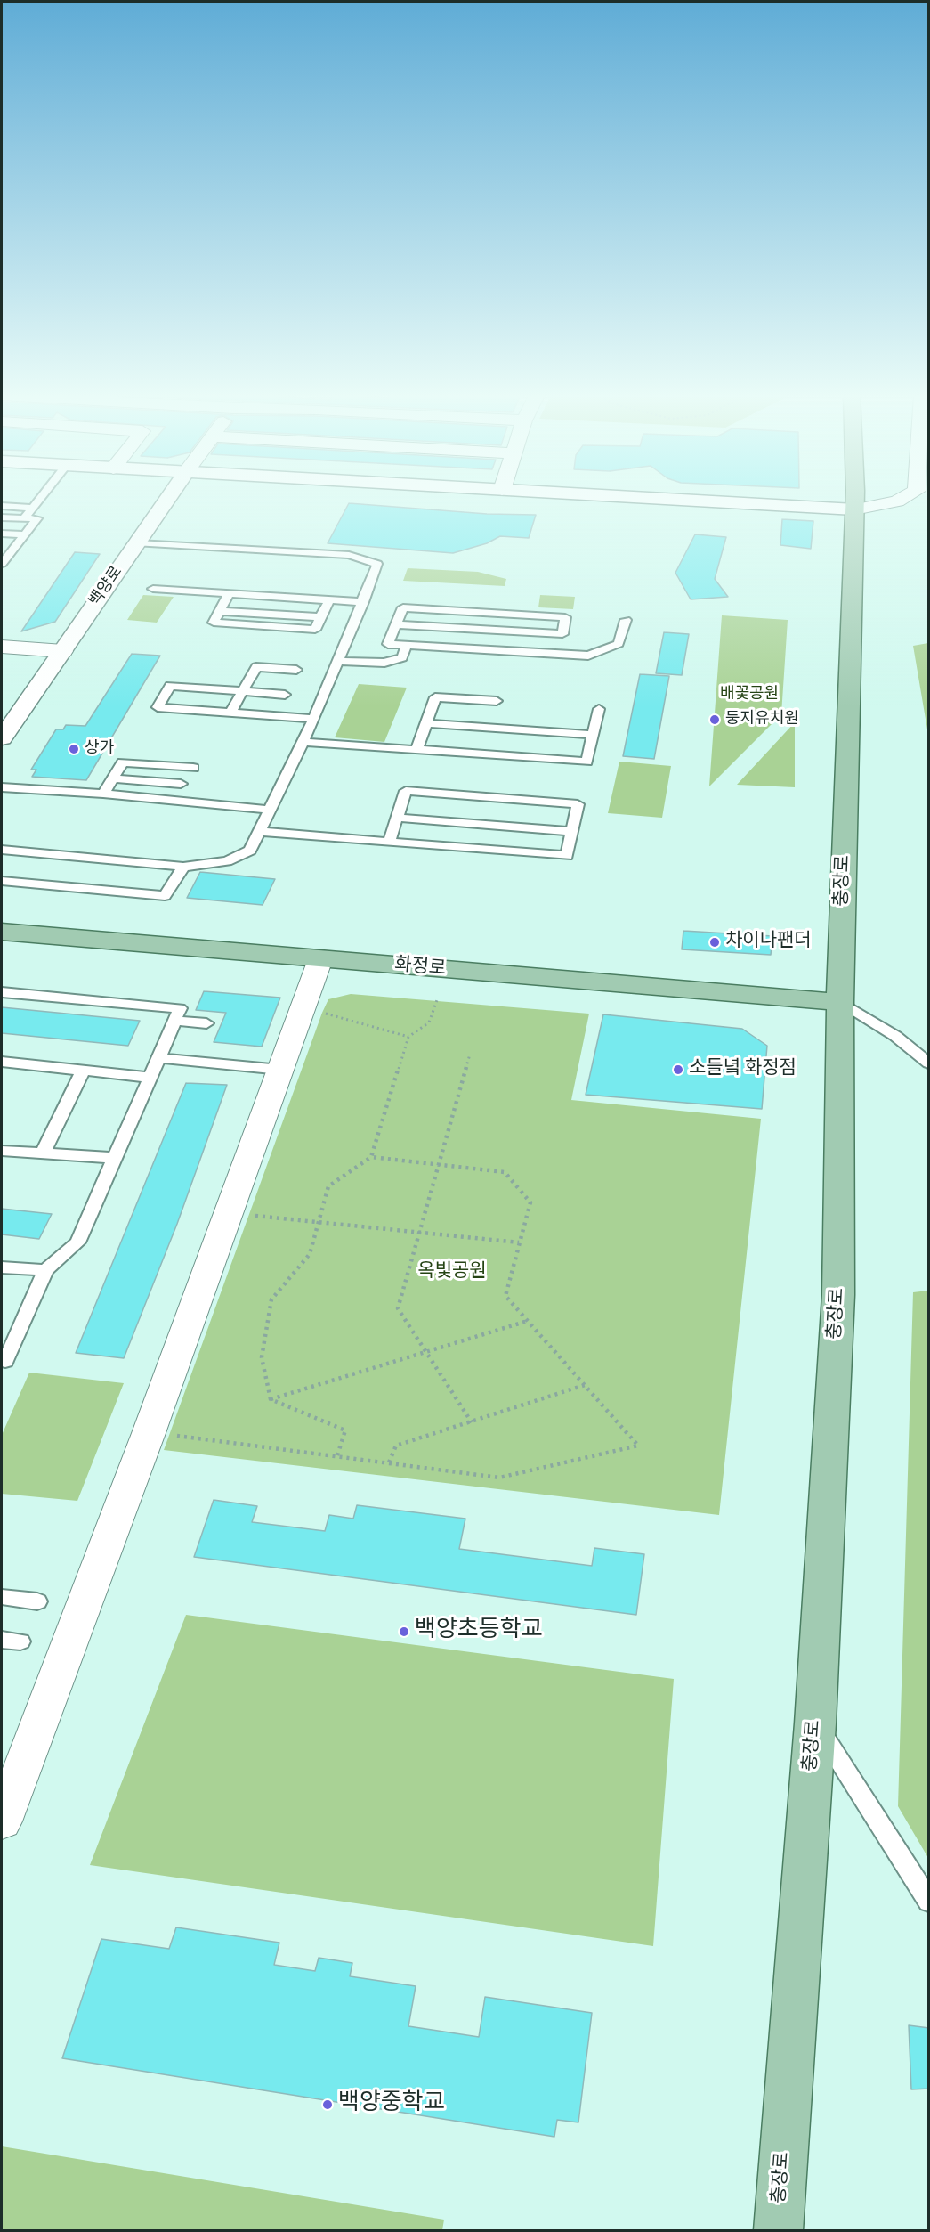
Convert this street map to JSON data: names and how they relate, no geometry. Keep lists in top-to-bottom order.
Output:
{
  "streets": {
    "main road": ["백양로", "충장로", "화정로"]
  },
  "crossings": [
    ["충장로", "화정로"]
  ],
  "parks": ["배꽃공원", "옥빛공원"],
  "places": [
    "둥지유치원",
    "상가",
    "차이나팬더",
    "소들녘 화정점",
    "백양초등학교",
    "백양중학교"
  ]
}
